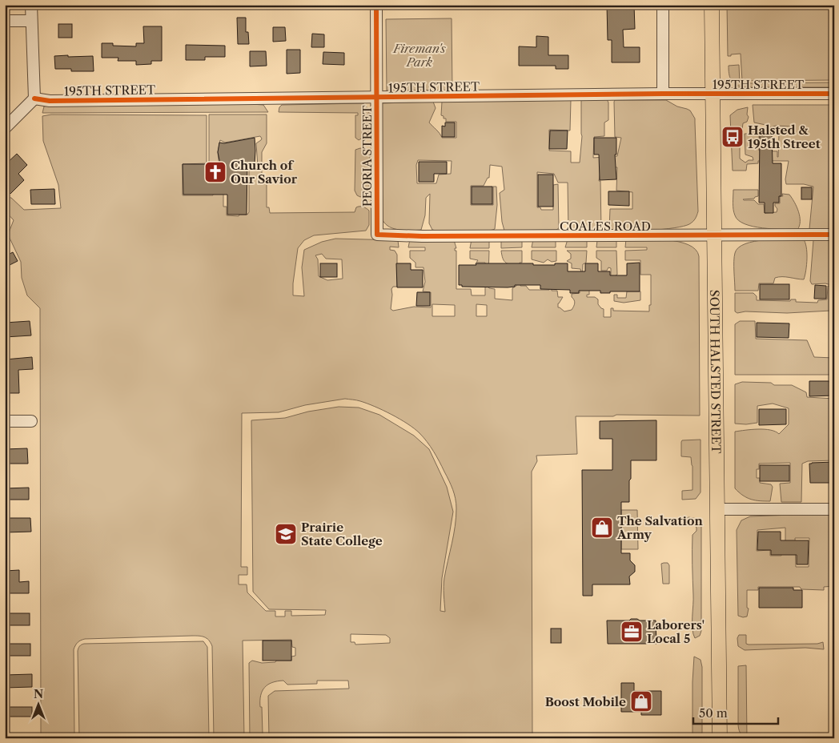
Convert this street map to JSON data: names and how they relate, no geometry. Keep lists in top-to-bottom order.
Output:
{
  "streets": {
    "main road": ["SOUTH HALSTED STREET"],
    "street": ["195TH STREET", "PEORIA STREET", "COALES ROAD"]
  },
  "crossings": [
    ["195TH STREET", "PEORIA STREET"],
    ["195TH STREET", "SOUTH HALSTED STREET"],
    ["PEORIA STREET", "COALES ROAD"],
    ["COALES ROAD", "SOUTH HALSTED STREET"]
  ],
  "parks": ["Fireman's Park"],
  "places": {
    "bus stop": ["Halsted & 195th Street"],
    "church": ["Church of Our Savior"],
    "shop": ["The Salvation Army", "Boost Mobile"],
    "school or university": ["Prairie State College"],
    "office": ["Laborers' Local 5"]
  },
  "scale_bar": "50 m",
  "north": "top"
}
